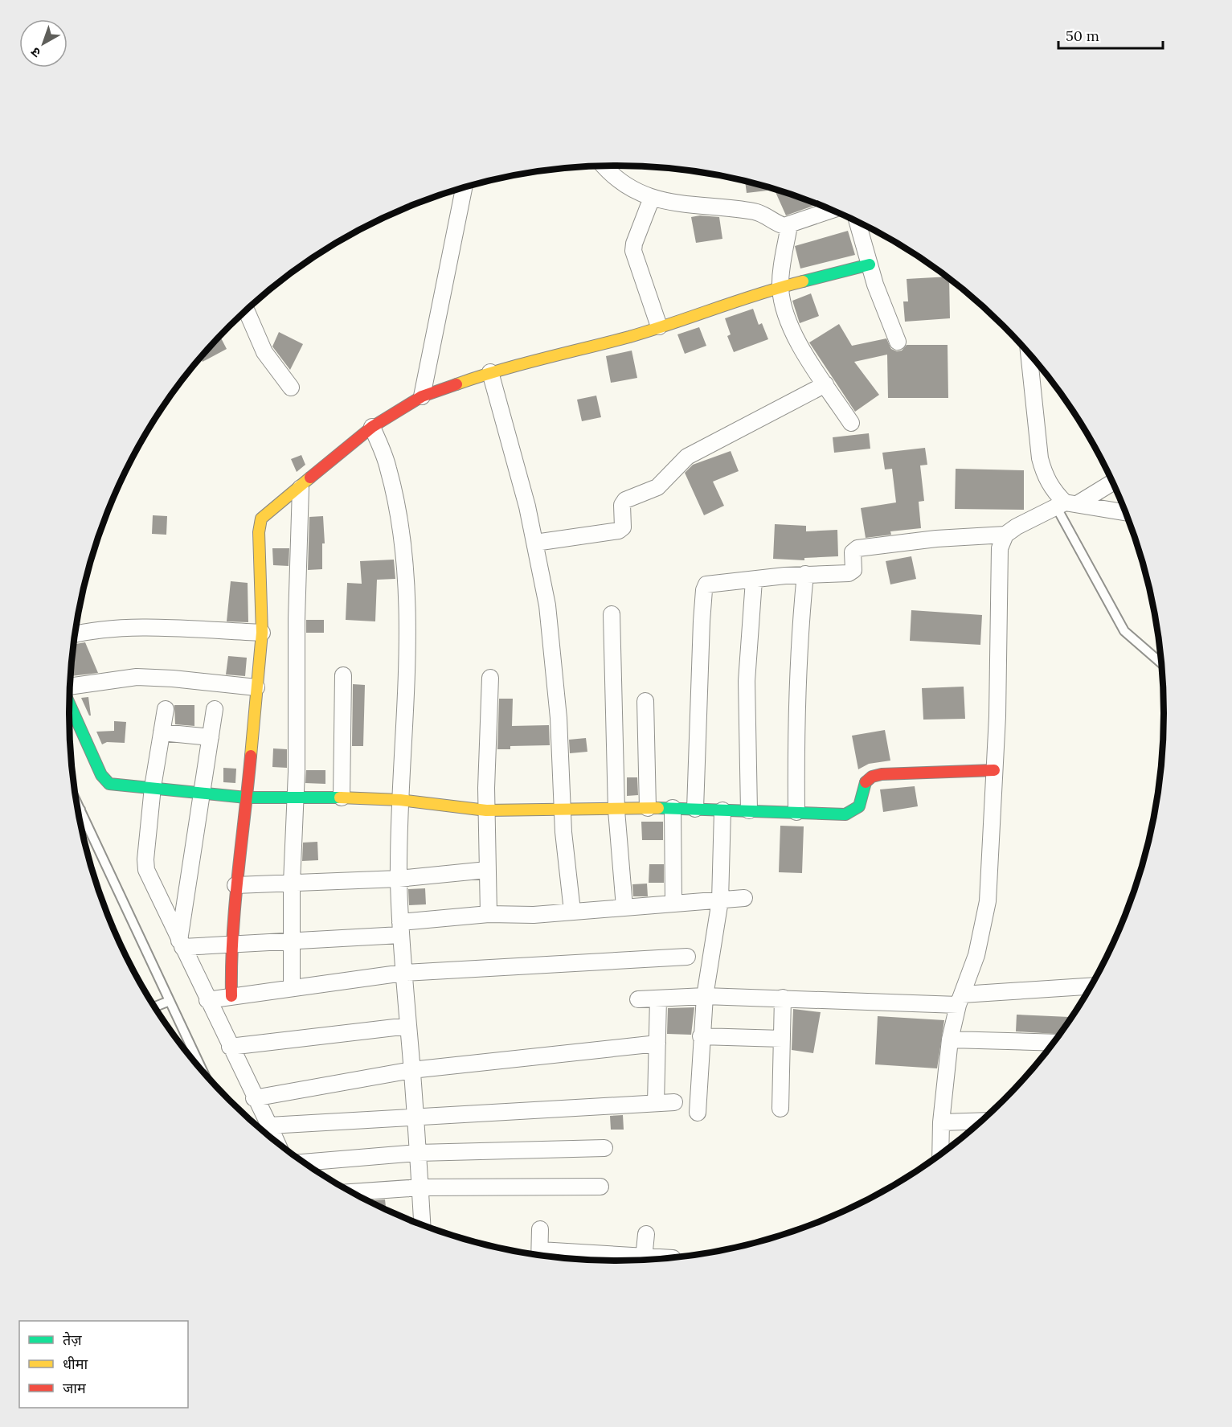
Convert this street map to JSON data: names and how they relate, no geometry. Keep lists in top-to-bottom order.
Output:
{
  "legend": ["तेज़", "धीमा", "जाम"],
  "scale_bar": "50 m",
  "north": "bottom left"
}
